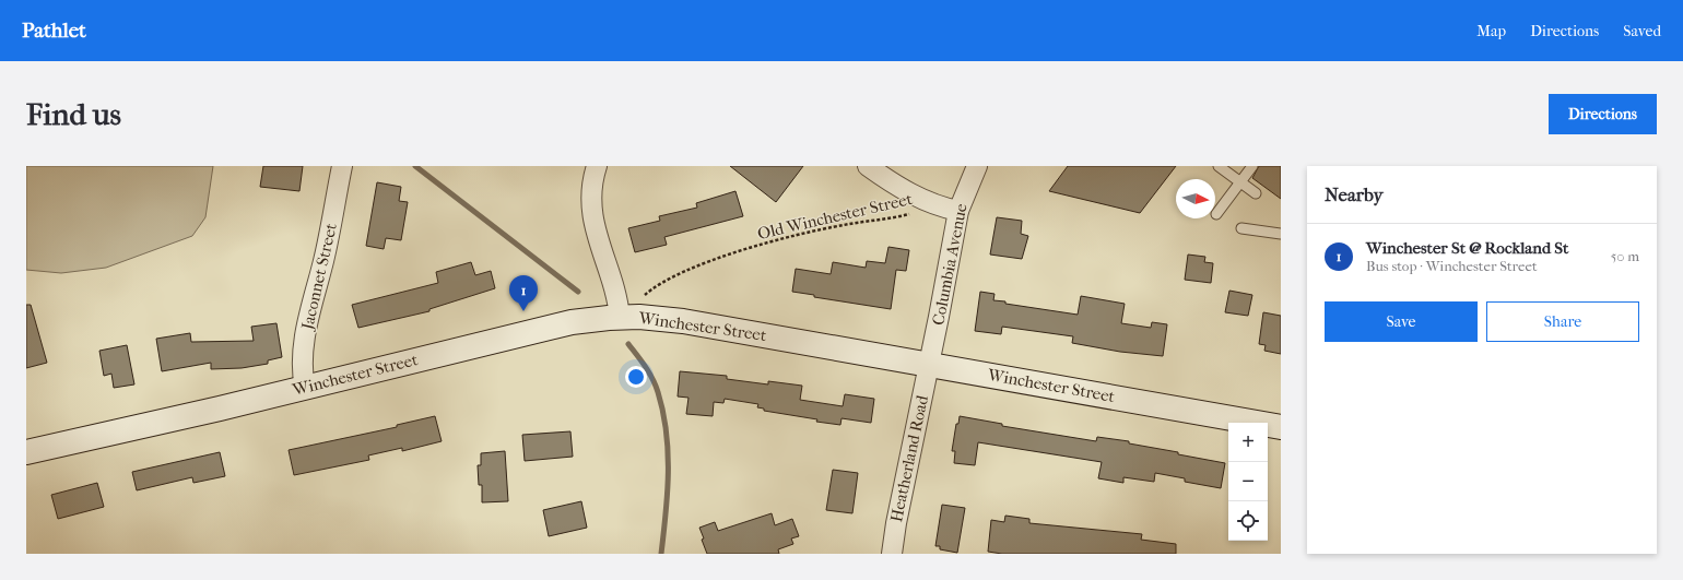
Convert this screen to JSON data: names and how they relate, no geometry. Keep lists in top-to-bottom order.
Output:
{
  "streets": {
    "street": [
      "Columbia Avenue",
      "Jaconnet Street",
      "Winchester Street",
      "Heatherland Road"
    ],
    "path": ["Old Winchester Street"]
  },
  "crossings": [
    ["Old Winchester Street", "Winchester Street"],
    ["Columbia Avenue", "Winchester Street"],
    ["Columbia Avenue", "Heatherland Road"],
    ["Jaconnet Street", "Winchester Street"],
    ["Winchester Street", "Heatherland Road"]
  ],
  "north": "right",
  "page": {
    "header": "Pathlet",
    "nav": ["Map", "Directions", "Saved"],
    "buttons": [
      "Directions",
      ["Save", "Share"]
    ],
    "title": "Find us",
    "heading": "Nearby",
    "list": [
      {
        "mark": "1",
        "name": "Winchester St @ Rockland St",
        "note": "Bus stop · Winchester Street",
        "value": "50 m"
      }
    ],
    "pins": "1",
    "map_buttons": ["+", "−"]
  }
}
